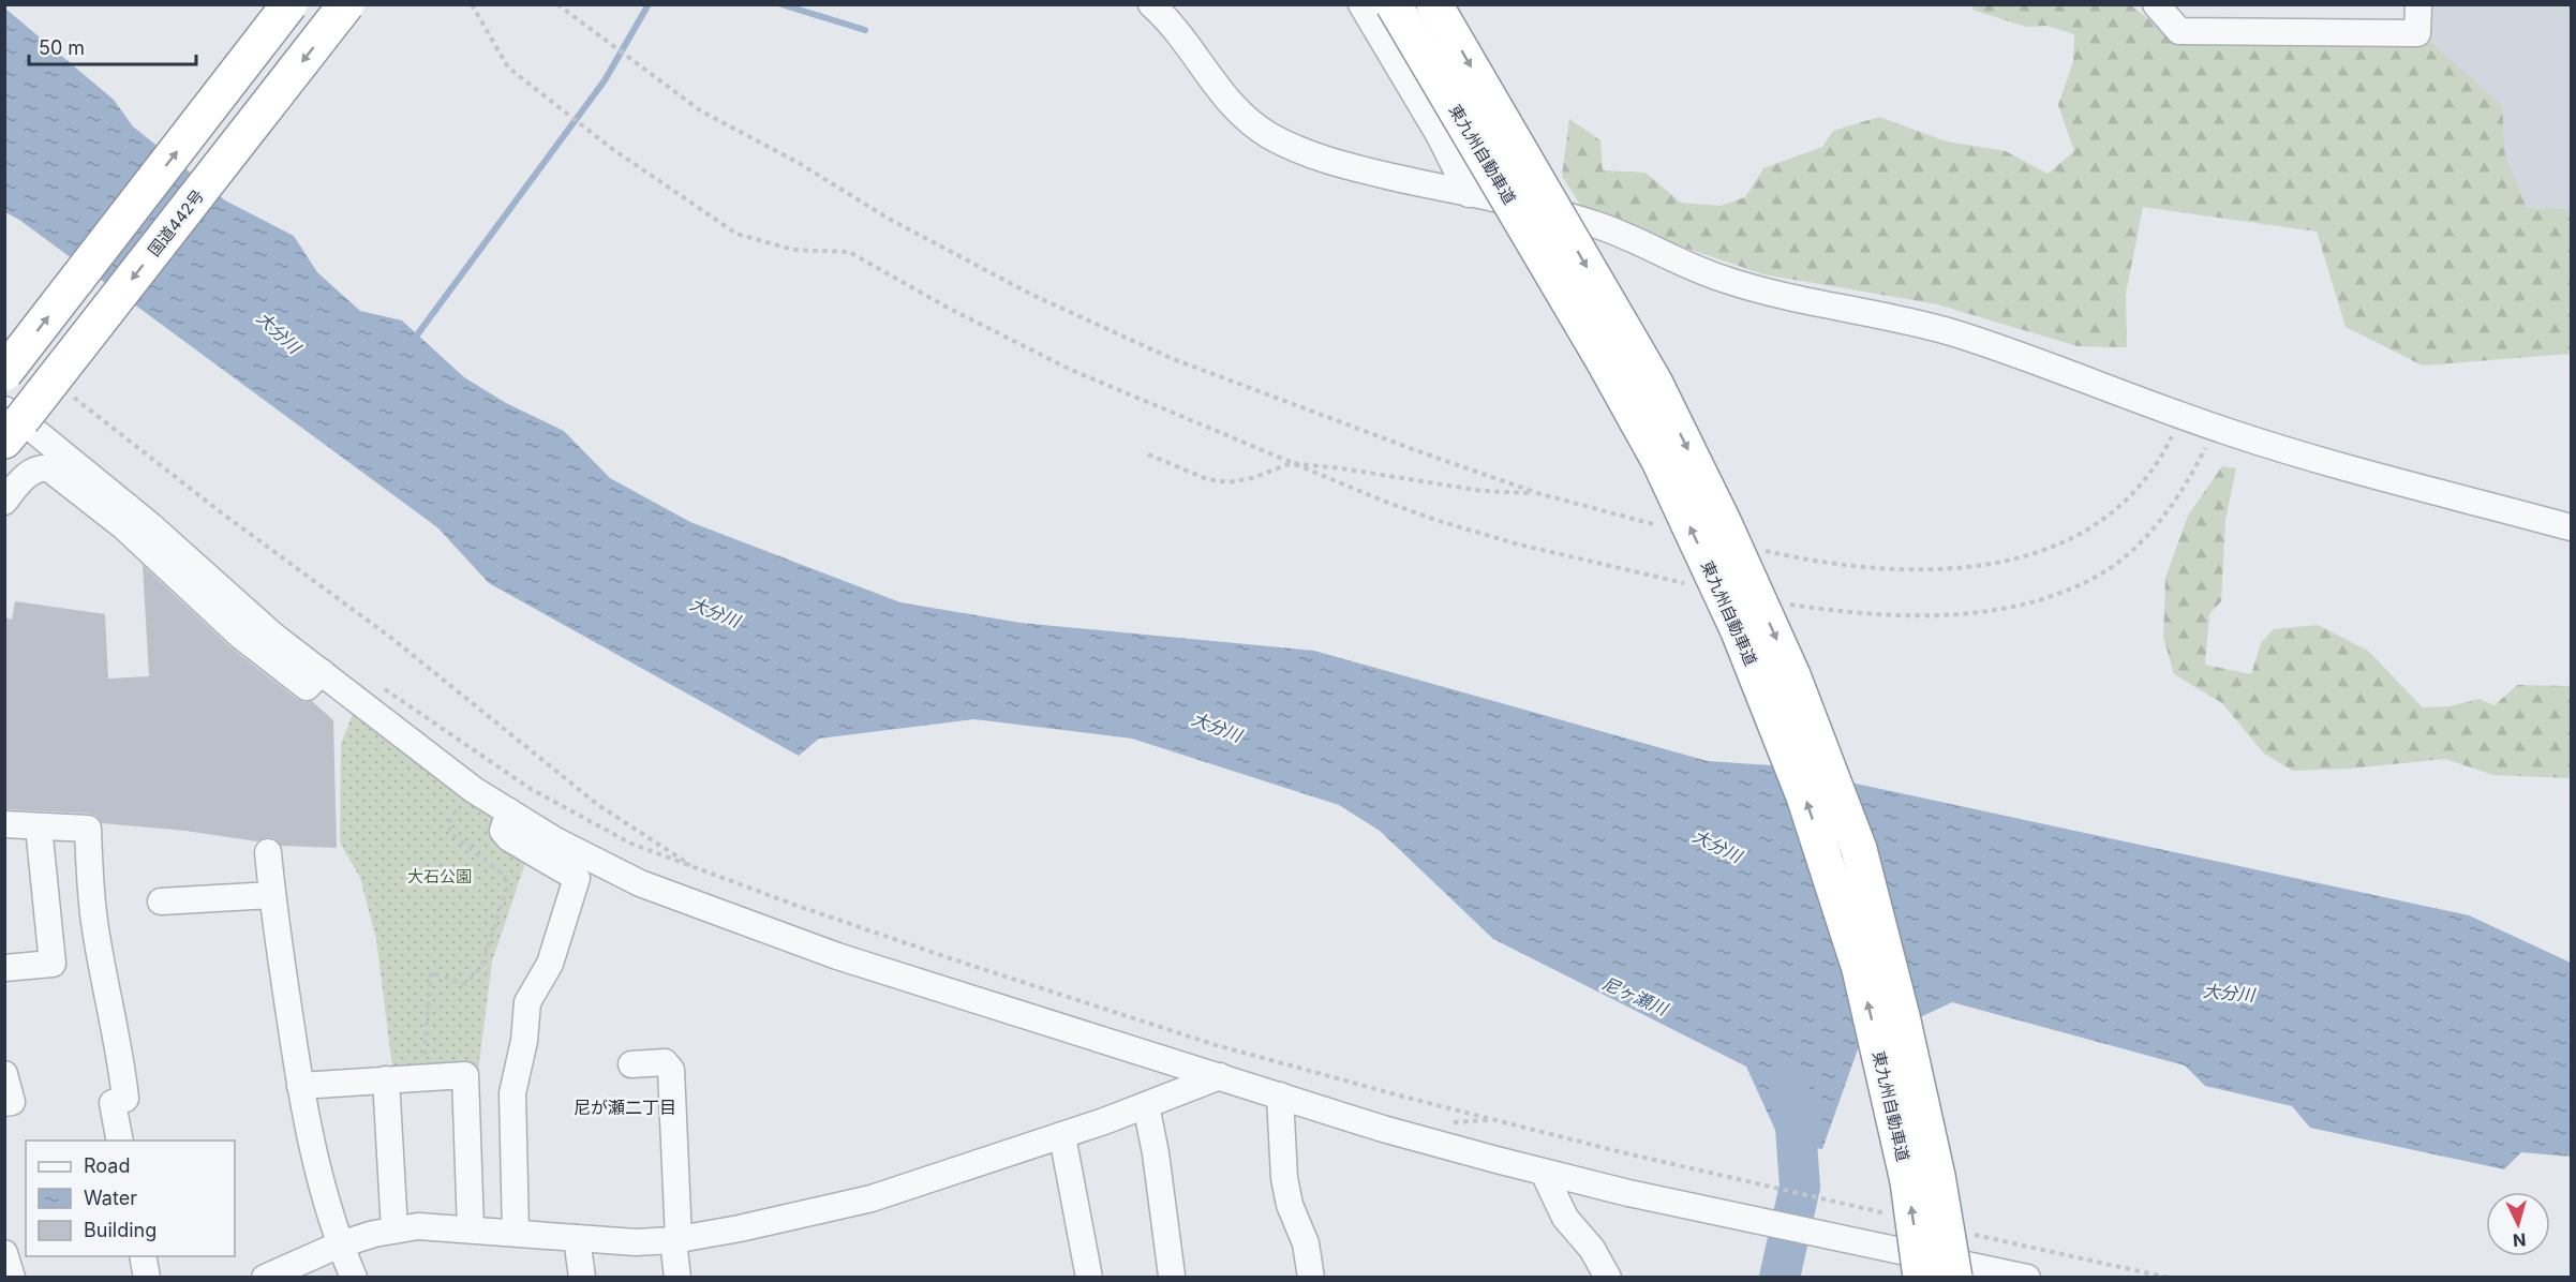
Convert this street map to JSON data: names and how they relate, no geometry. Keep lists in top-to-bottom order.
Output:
{
  "streets": {
    "highway": ["東九州自動車道", "国道442号"]
  },
  "districts": ["尼が瀬二丁目"],
  "water": ["大分川", "尼ヶ瀬川"],
  "parks": ["大石公園"],
  "legend": ["Road", "Water", "Building"],
  "scale_bar": "50 m",
  "north": "bottom"
}
